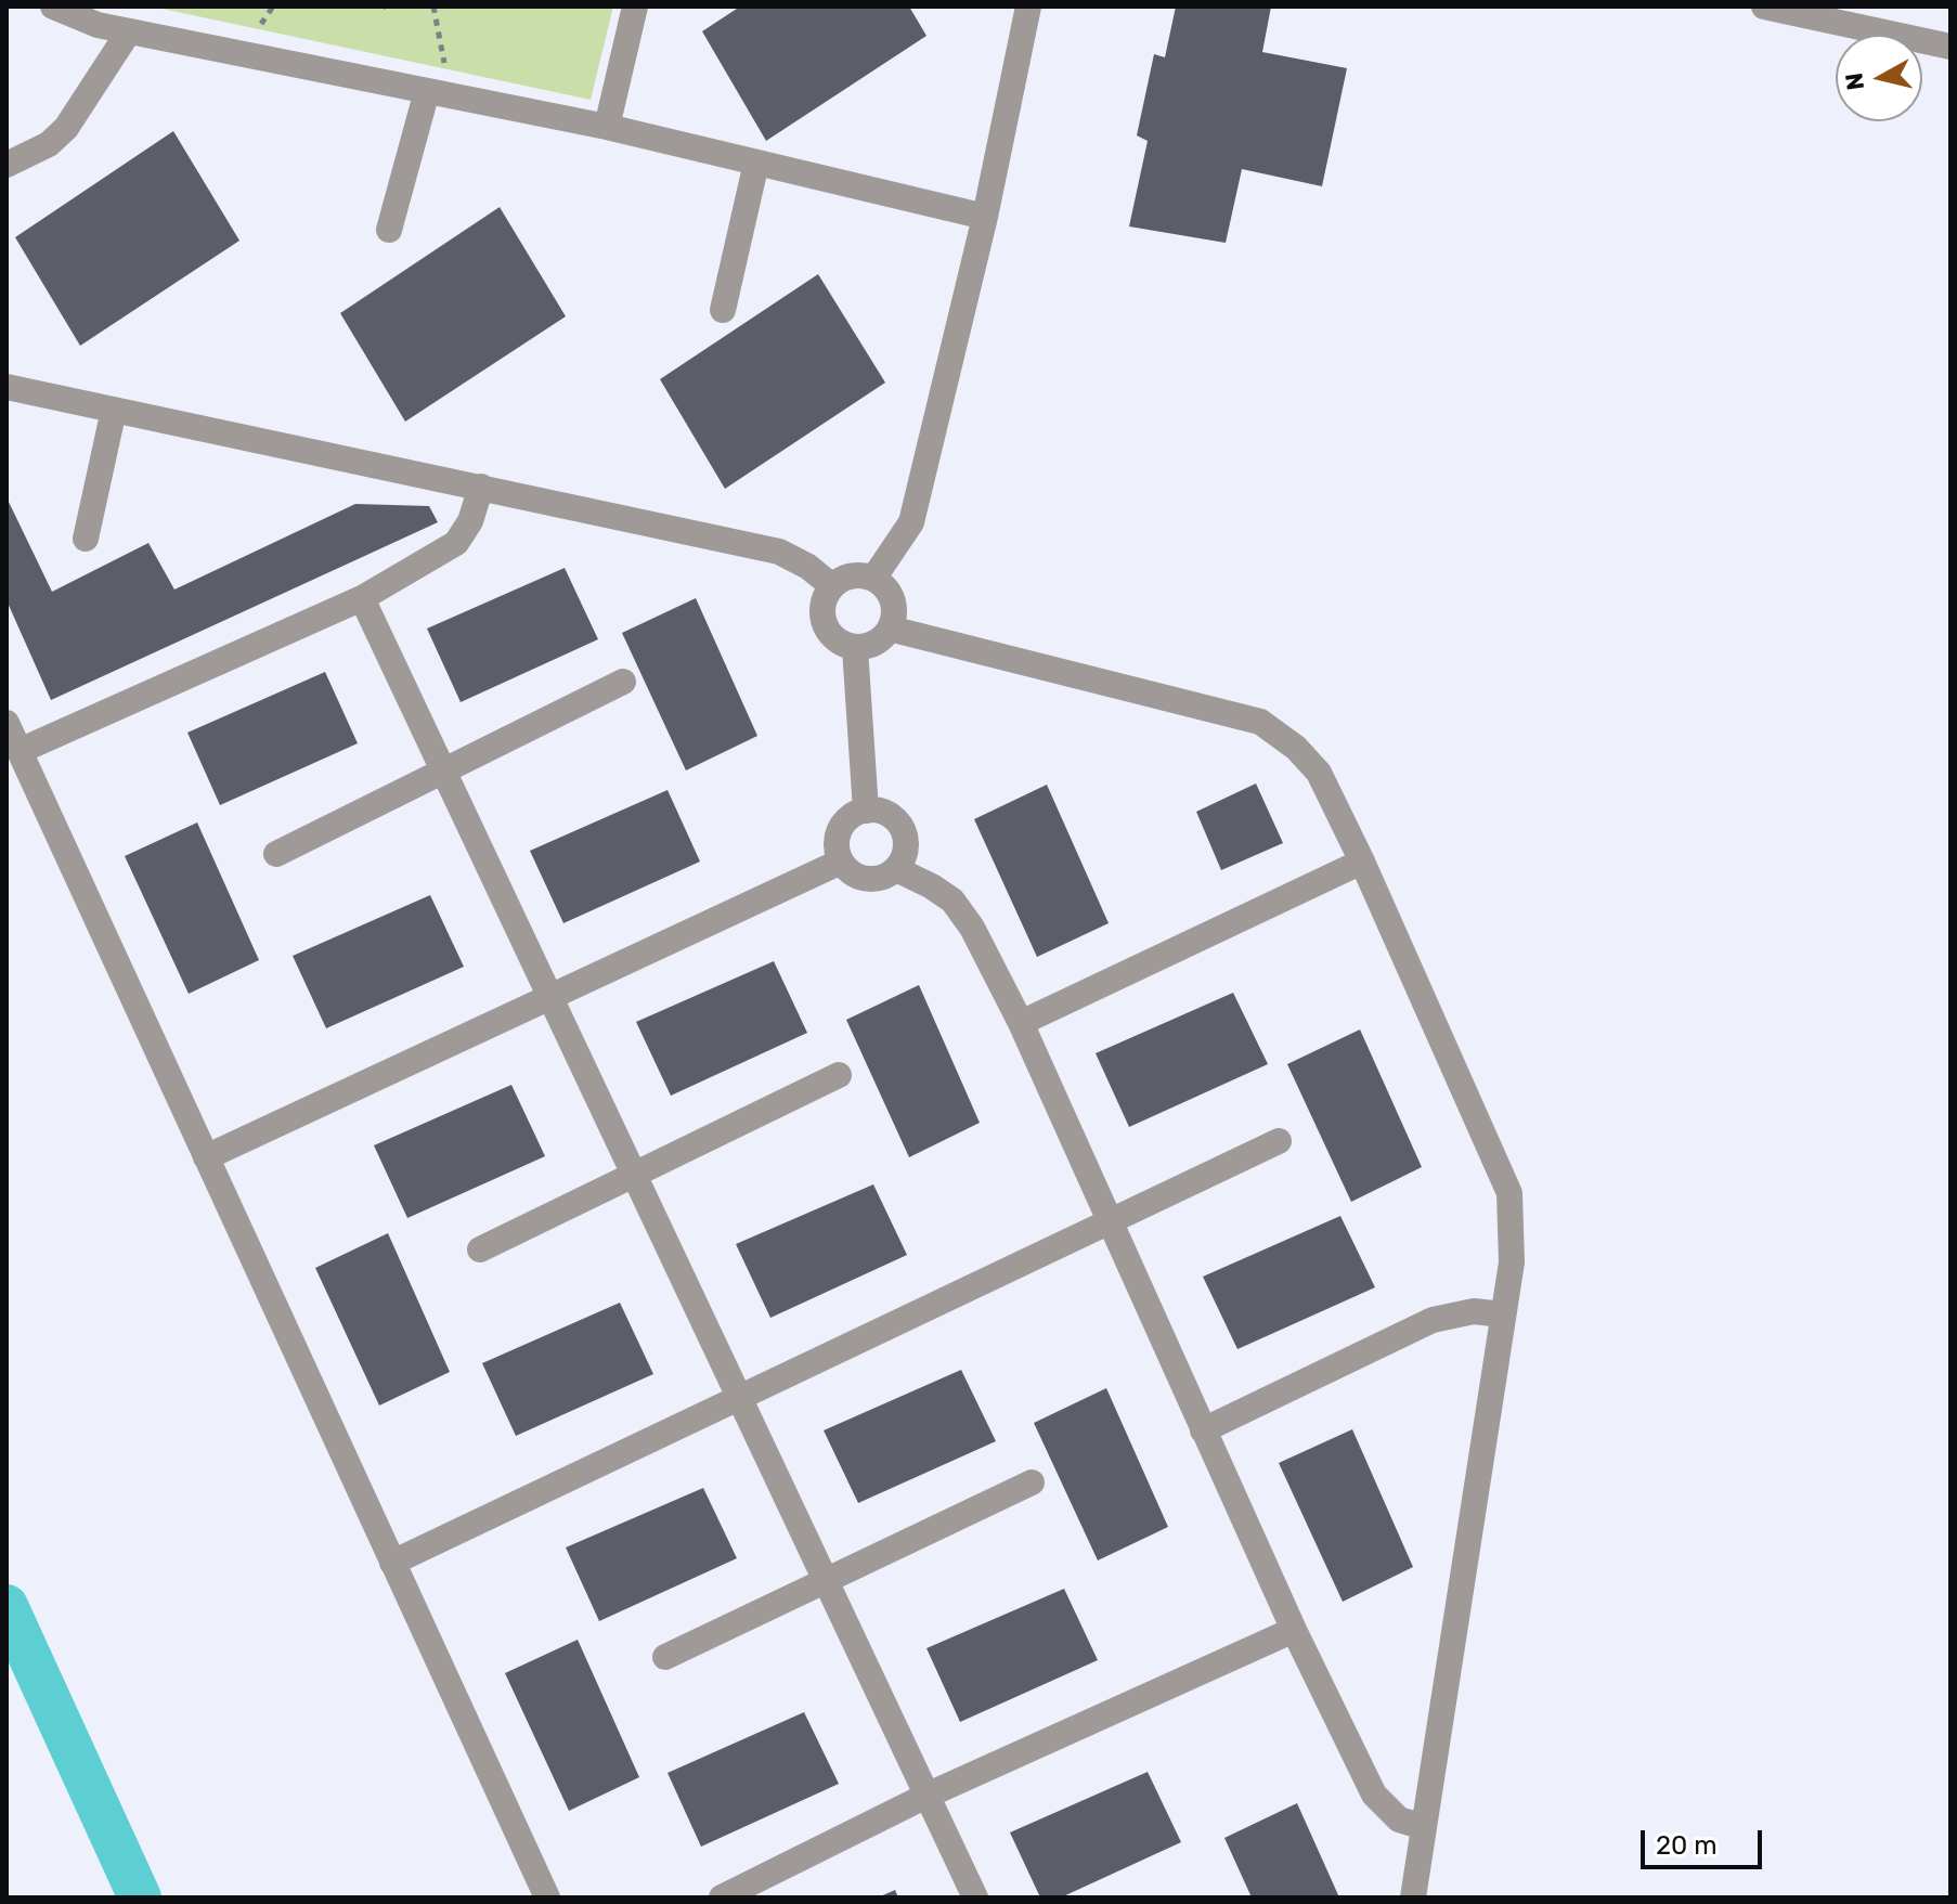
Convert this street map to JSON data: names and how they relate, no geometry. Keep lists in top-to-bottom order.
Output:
{
  "scale_bar": "20 m",
  "north": "left"
}
